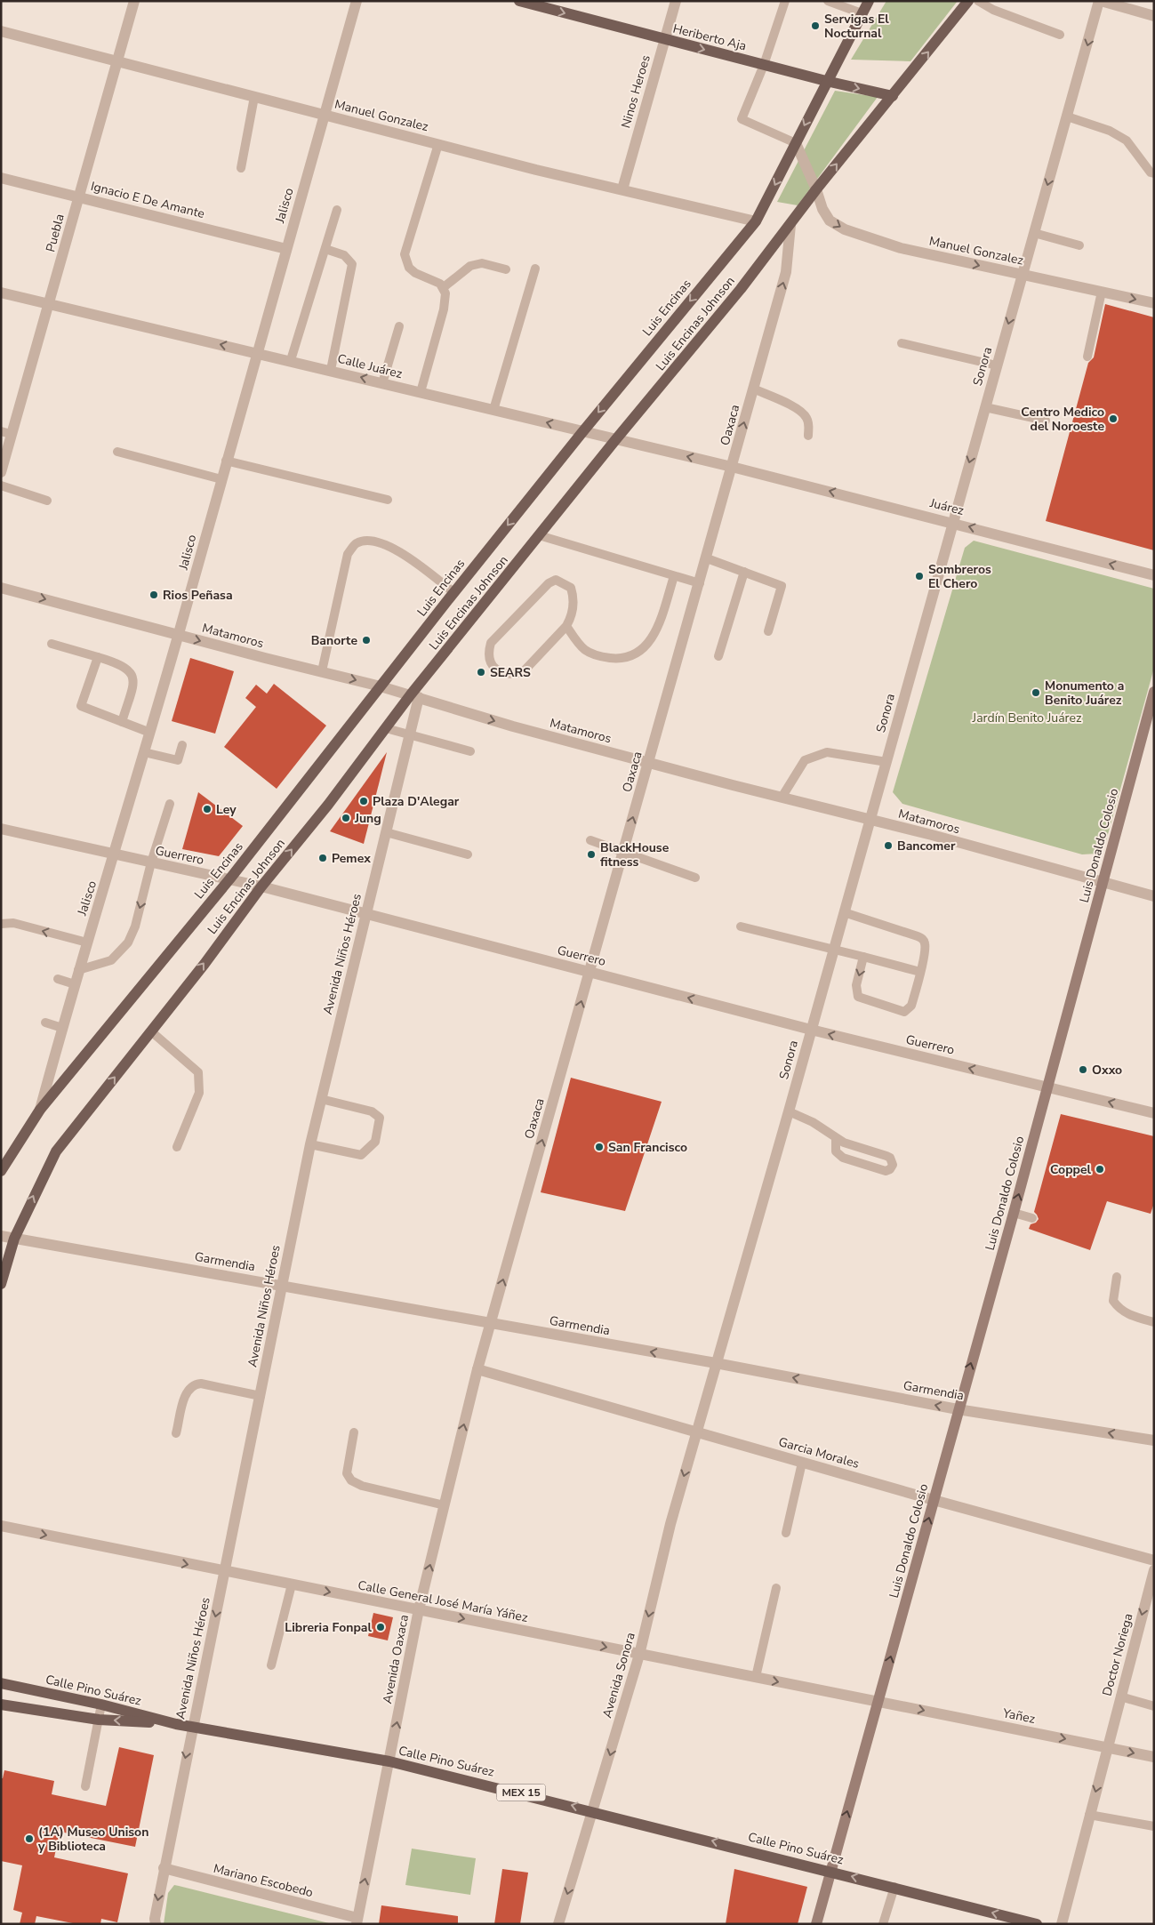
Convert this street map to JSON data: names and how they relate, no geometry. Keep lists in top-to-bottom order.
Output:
{
  "streets": {
    "main road": [
      "Heriberto Aja",
      "Luis Encinas",
      "Luis Encinas Johnson",
      "Luis Donaldo Colosio",
      "Calle Pino Suárez",
      "MEX 15"
    ],
    "street": [
      "Ninos Heroes",
      "Manuel Gonzalez",
      "Ignacio E De Amante",
      "Jalisco",
      "Puebla",
      "Calle Juárez",
      "Sonora",
      "Oaxaca",
      "Juárez",
      "Matamoros",
      "Guerrero",
      "Avenida Niños Héroes",
      "Garmendia",
      "Garcia Morales",
      "Calle General José María Yáñez",
      "Doctor Noriega",
      "Avenida Oaxaca",
      "Avenida Sonora",
      "Yañez",
      "Mariano Escobedo"
    ]
  },
  "crossings": [
    ["Heriberto Aja", "Ninos Heroes"],
    ["Heriberto Aja", "Luis Encinas"],
    ["Heriberto Aja", "Luis Encinas Johnson"],
    ["Ninos Heroes", "Manuel Gonzalez"],
    ["Manuel Gonzalez", "Jalisco"],
    ["Manuel Gonzalez", "Puebla"],
    ["Manuel Gonzalez", "Luis Encinas"],
    ["Manuel Gonzalez", "Luis Encinas Johnson"],
    ["Manuel Gonzalez", "Sonora"],
    ["Ignacio E De Amante", "Jalisco"],
    ["Ignacio E De Amante", "Puebla"],
    ["Jalisco", "Luis Encinas"],
    ["Jalisco", "Calle Juárez"],
    ["Jalisco", "Matamoros"],
    ["Jalisco", "Guerrero"],
    ["Puebla", "Calle Juárez"],
    ["Luis Encinas", "Calle Juárez"],
    ["Luis Encinas", "Matamoros"],
    ["Luis Encinas", "Guerrero"],
    ["Luis Encinas Johnson", "Calle Juárez"],
    ["Luis Encinas Johnson", "Oaxaca"],
    ["Luis Encinas Johnson", "Matamoros"],
    ["Luis Encinas Johnson", "Guerrero"],
    ["Luis Encinas Johnson", "Avenida Niños Héroes"],
    ["Luis Encinas Johnson", "Garmendia"],
    ["Calle Juárez", "Oaxaca"],
    ["Calle Juárez", "Juárez"],
    ["Sonora", "Juárez"],
    ["Sonora", "Matamoros"],
    ["Sonora", "Guerrero"],
    ["Sonora", "Garmendia"],
    ["Sonora", "Garcia Morales"],
    ["Sonora", "Avenida Sonora"],
    ["Oaxaca", "Juárez"],
    ["Oaxaca", "Matamoros"],
    ["Oaxaca", "Guerrero"],
    ["Oaxaca", "Garmendia"],
    ["Oaxaca", "Avenida Oaxaca"],
    ["Matamoros", "Luis Donaldo Colosio"],
    ["Matamoros", "Avenida Niños Héroes"],
    ["Luis Donaldo Colosio", "Guerrero"],
    ["Luis Donaldo Colosio", "Garmendia"],
    ["Luis Donaldo Colosio", "Garcia Morales"],
    ["Luis Donaldo Colosio", "Calle General José María Yáñez"],
    ["Luis Donaldo Colosio", "Calle Pino Suárez"],
    ["Luis Donaldo Colosio", "Yañez"],
    ["Guerrero", "Avenida Niños Héroes"],
    ["Avenida Niños Héroes", "Garmendia"],
    ["Avenida Niños Héroes", "Calle General José María Yáñez"],
    ["Avenida Niños Héroes", "Calle Pino Suárez"],
    ["Avenida Niños Héroes", "Mariano Escobedo"],
    ["Garmendia", "Avenida Oaxaca"],
    ["Garcia Morales", "Avenida Oaxaca"],
    ["Garcia Morales", "Avenida Sonora"],
    ["Calle General José María Yáñez", "Avenida Oaxaca"],
    ["Calle General José María Yáñez", "Avenida Sonora"],
    ["Calle General José María Yáñez", "Yañez"],
    ["Doctor Noriega", "Yañez"],
    ["Avenida Oaxaca", "Calle Pino Suárez"],
    ["Avenida Oaxaca", "Mariano Escobedo"],
    ["Avenida Sonora", "Calle Pino Suárez"]
  ],
  "one_way": [
    "Heriberto Aja",
    "Luis Encinas",
    "Luis Encinas Johnson",
    "Calle Juárez",
    "Oaxaca",
    "Juárez",
    "Matamoros",
    "Luis Donaldo Colosio",
    "Guerrero",
    "Garmendia",
    "Calle General José María Yáñez",
    "Doctor Noriega",
    "Avenida Oaxaca",
    "Avenida Sonora",
    "Calle Pino Suárez",
    "Yañez"
  ],
  "parks": ["Jardín Benito Juárez"],
  "places": [
    "Servigas El Nocturnal",
    "Centro Medico del Noroeste",
    "Sombreros El Chero",
    "Rios Peñasa",
    "Banorte",
    "SEARS",
    "Monumento a Benito Juárez",
    "Plaza D'Alegar",
    "Ley",
    "Jung",
    "Bancomer",
    "BlackHouse fitness",
    "Pemex",
    "Oxxo",
    "San Francisco",
    "Coppel",
    "Libreria Fonpal",
    "(1A) Museo Unison y Biblioteca"
  ]
}
